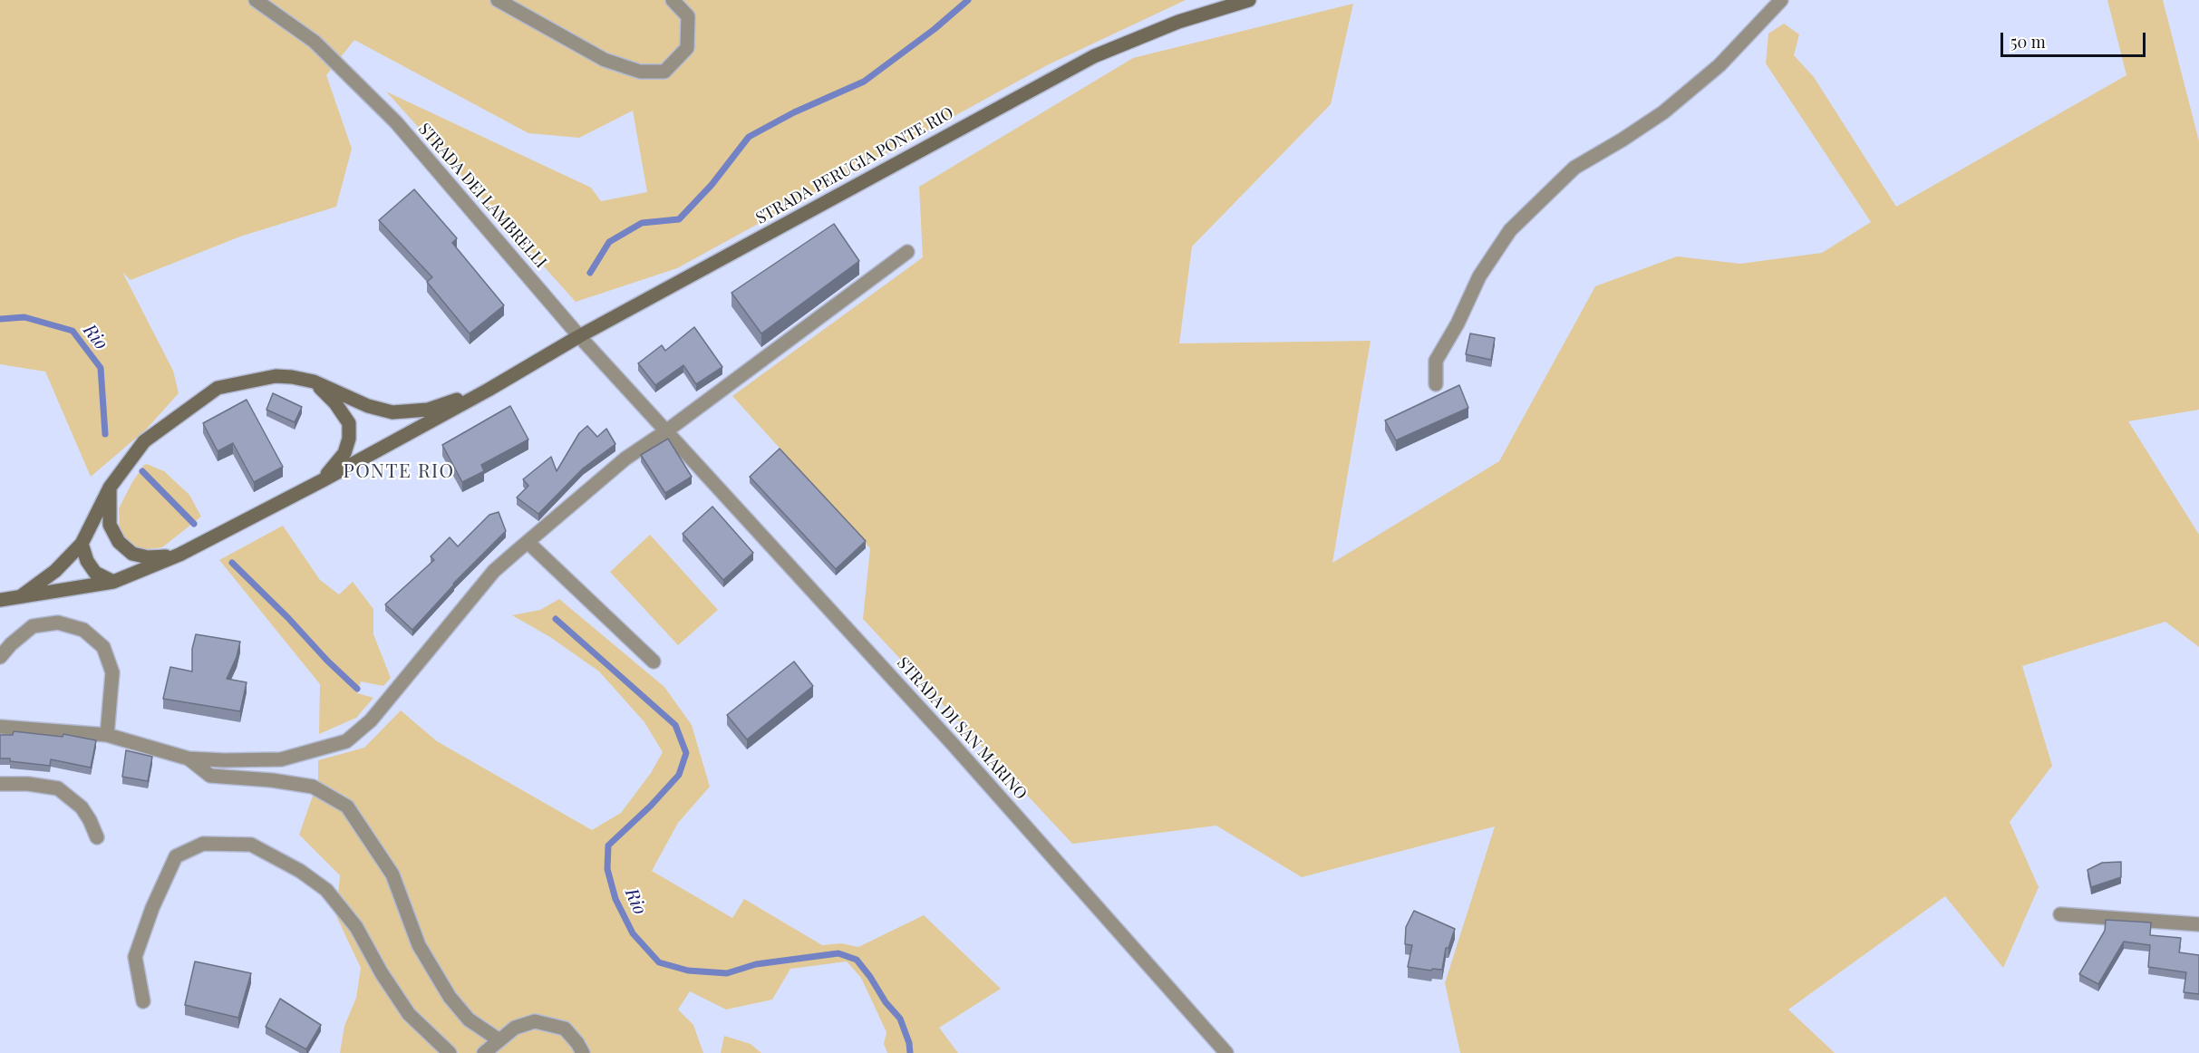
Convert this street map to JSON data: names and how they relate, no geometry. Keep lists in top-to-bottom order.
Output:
{
  "streets": {
    "main road": ["STRADA PERUGIA PONTE RIO"],
    "street": ["STRADA DEI LAMBRELLI", "STRADA DI SAN MARINO"]
  },
  "crossings": [
    ["STRADA PERUGIA PONTE RIO", "STRADA DEI LAMBRELLI"],
    ["STRADA DEI LAMBRELLI", "STRADA DI SAN MARINO"]
  ],
  "districts": ["PONTE RIO"],
  "water": ["Rio"],
  "scale_bar": "50 m"
}
